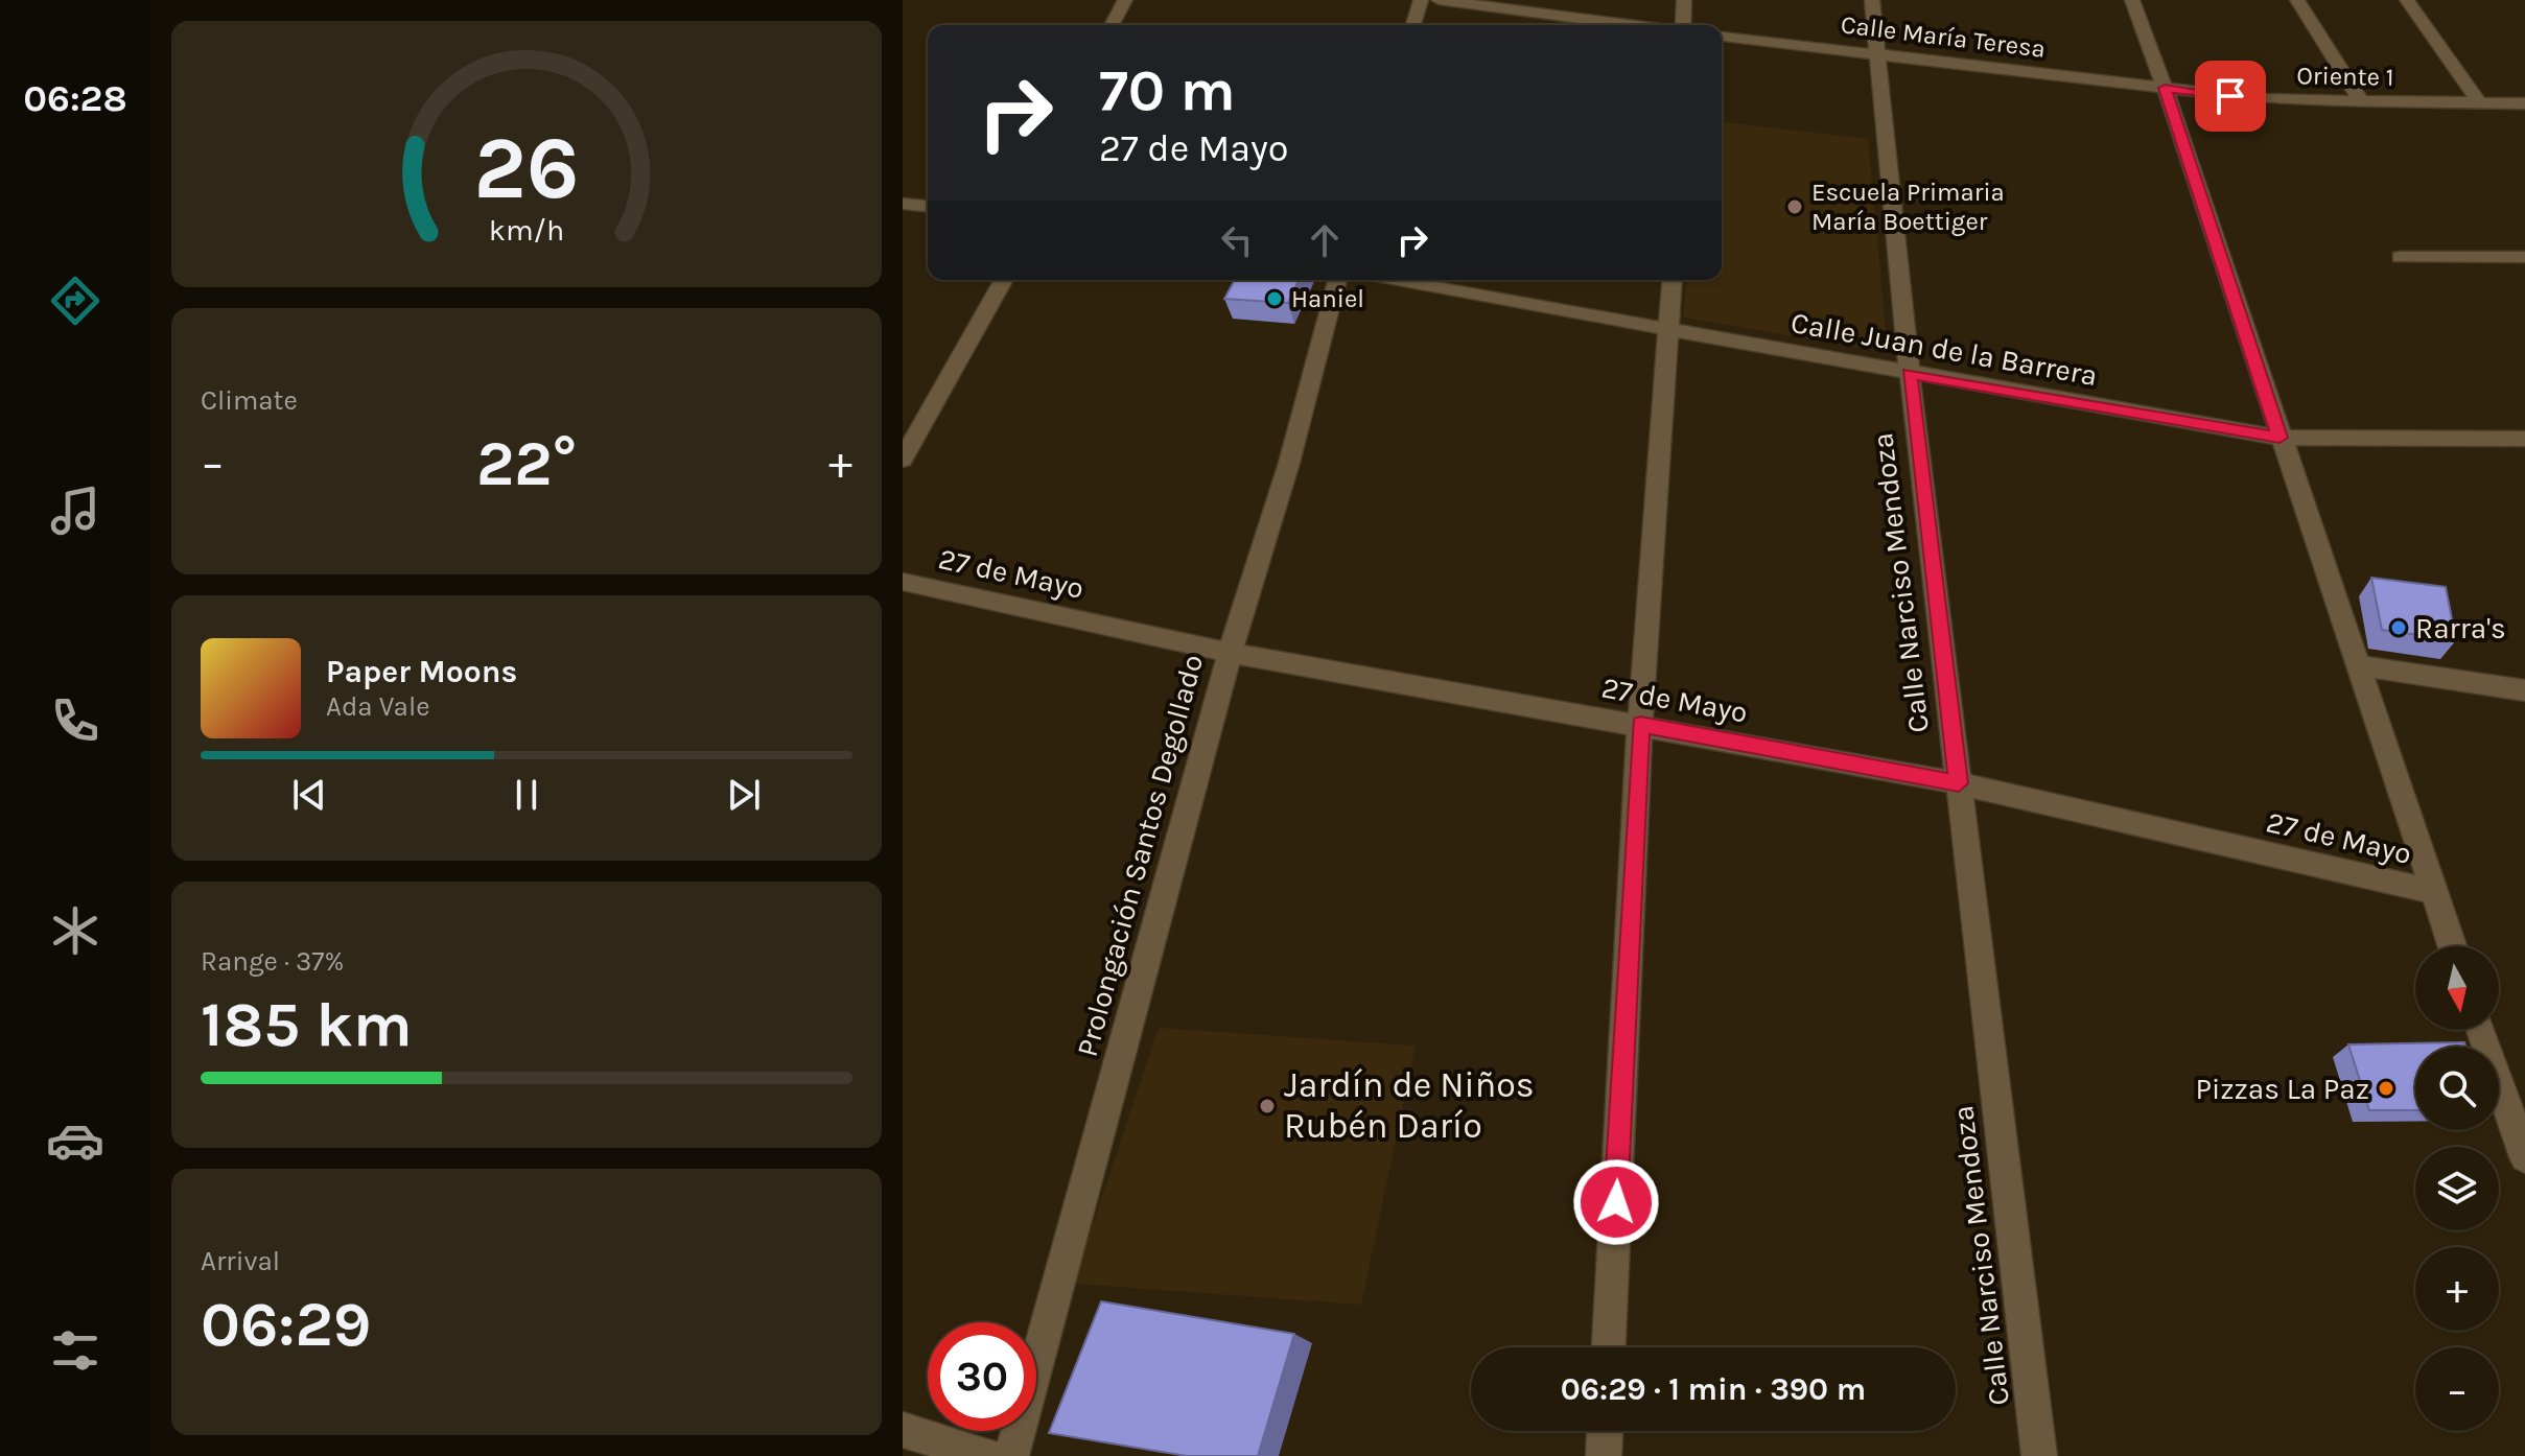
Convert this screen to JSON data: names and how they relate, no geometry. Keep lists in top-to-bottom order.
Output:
{
  "streets": {
    "street": [
      "Calle María Teresa",
      "Oriente 1",
      "Calle Juan de la Barrera",
      "27 de Mayo",
      "Calle Narciso Mendoza",
      "Prolongación Santos Degollado"
    ]
  },
  "crossings": [
    ["Calle María Teresa", "Oriente 1"],
    ["Calle María Teresa", "Calle Narciso Mendoza"],
    ["Calle Juan de la Barrera", "Calle Narciso Mendoza"],
    ["27 de Mayo", "Calle Narciso Mendoza"],
    ["27 de Mayo", "Prolongación Santos Degollado"]
  ],
  "places": [
    "Escuela Primaria María Boettiger",
    "Haniel",
    "Rarra's",
    "Pizzas La Paz",
    "Jardín de Niños Rubén Darío"
  ],
  "north": "bottom",
  "page": {
    "tabs": "06:28",
    "turn": ["70 m", "27 de Mayo"],
    "tile": [
      "Climate",
      ["Range · 37%", "185 km"],
      ["Arrival", "06:29"]
    ],
    "heat": ["−", "22°", "+"],
    "song": ["Paper Moons", "Ada Vale"],
    "map_buttons": ["+", "−"],
    "limit": "30",
    "trip": "06:29 · 1 min · 390 m",
    "gauge": ["26", "km/h"]
  }
}
